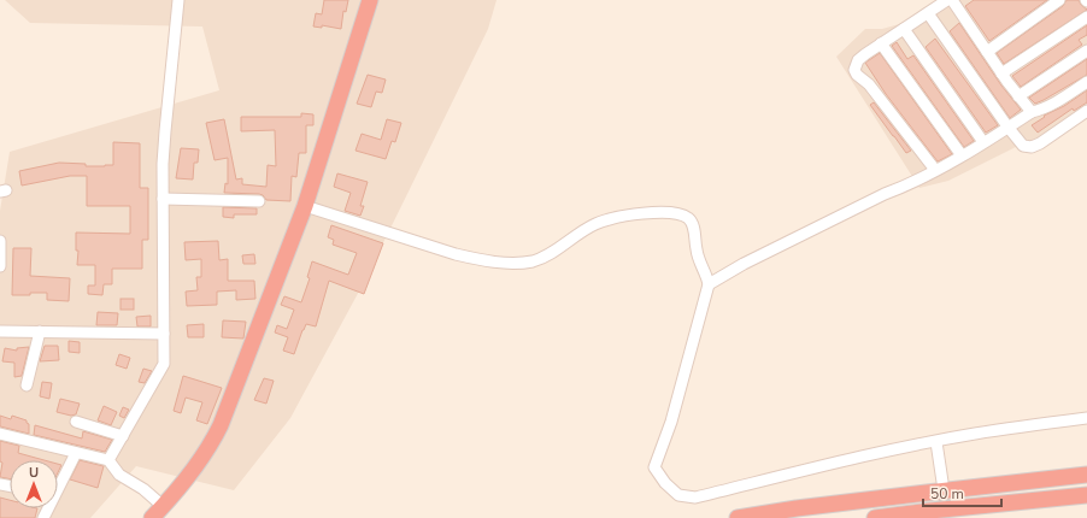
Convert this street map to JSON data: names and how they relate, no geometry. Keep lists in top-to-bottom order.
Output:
{
  "scale_bar": "50 m",
  "north": "top"
}
